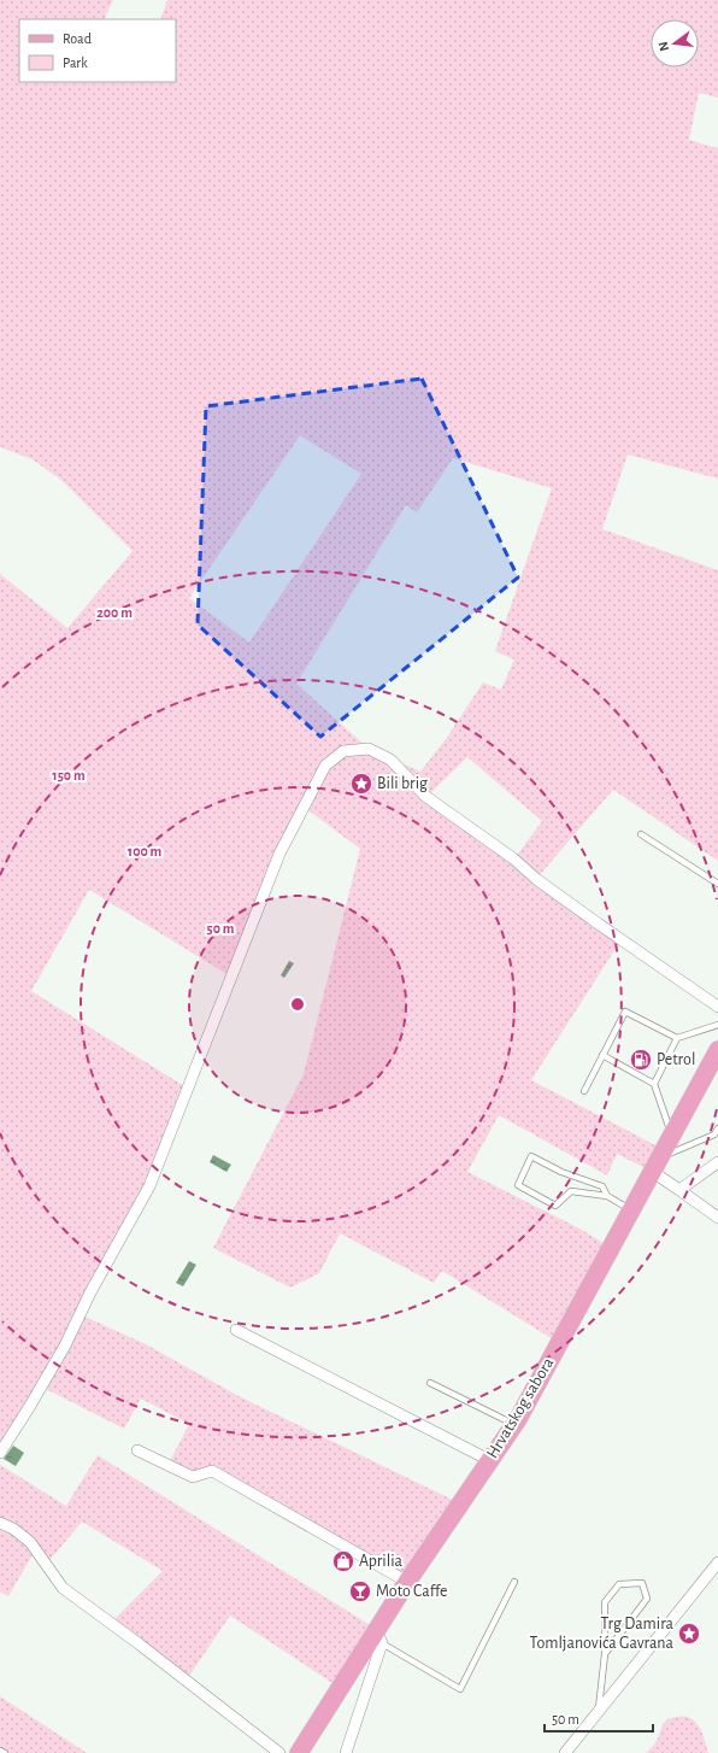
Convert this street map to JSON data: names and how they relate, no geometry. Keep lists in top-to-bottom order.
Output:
{
  "streets": {
    "main road": ["Hrvatskog sabora"]
  },
  "places": {
    "place": ["Bili brig", "Trg Damira Tomljanovića Gavrana"],
    "fuel station": ["Petrol"],
    "shop": ["Aprilia"],
    "bar": ["Moto Caffe"]
  },
  "legend": ["Road", "Park"],
  "scale_bar": "50 m",
  "north": "left",
  "rings": [
    "200 m",
    "150 m",
    "100 m",
    "50 m"
  ]
}
